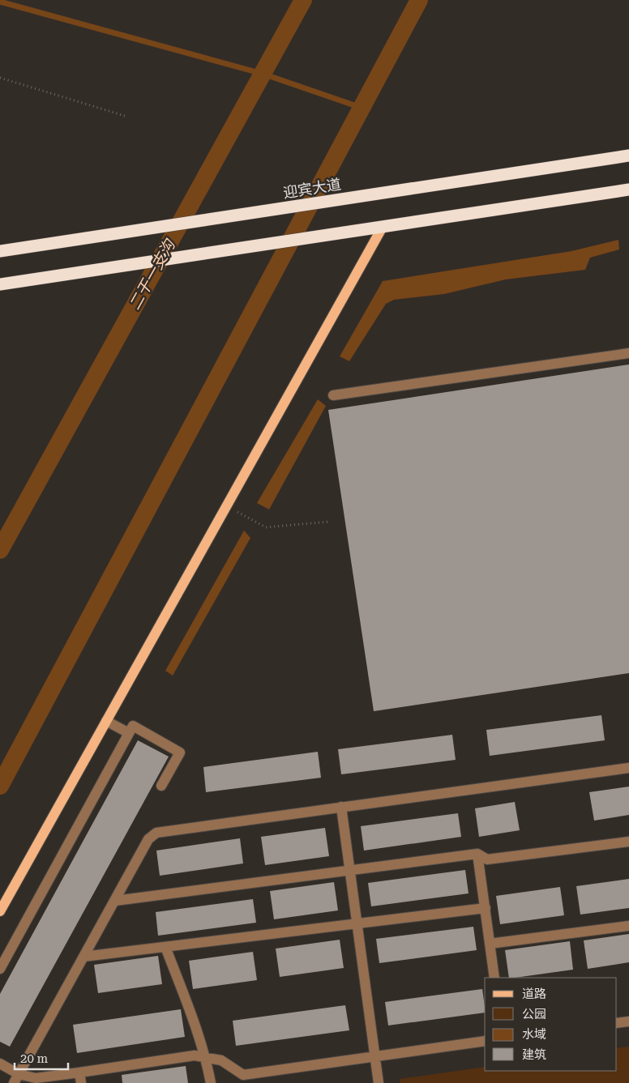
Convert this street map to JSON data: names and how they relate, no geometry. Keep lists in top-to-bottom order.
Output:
{
  "streets": {
    "highway": ["迎宾大道"]
  },
  "water": ["二干一支沟"],
  "legend": [
    "道路",
    "公园",
    "水域",
    "建筑"
  ],
  "scale_bar": "20 m"
}
